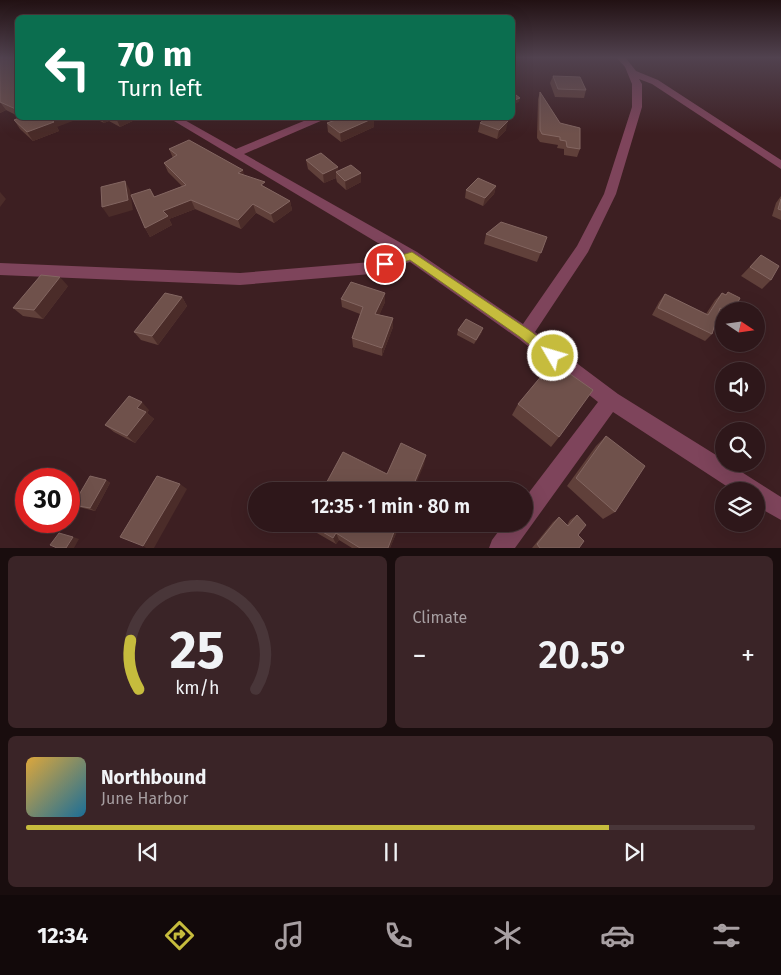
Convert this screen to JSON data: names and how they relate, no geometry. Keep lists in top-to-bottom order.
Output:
{
  "north": "right",
  "page": {
    "turn": ["70 m", "Turn left"],
    "limit": "30",
    "trip": "12:35 · 1 min · 80 m",
    "tile": "Climate",
    "heat": ["−", "20.5°", "+"],
    "song": ["Northbound", "June Harbor"],
    "tabs": "12:34",
    "gauge": ["25", "km/h"]
  }
}
